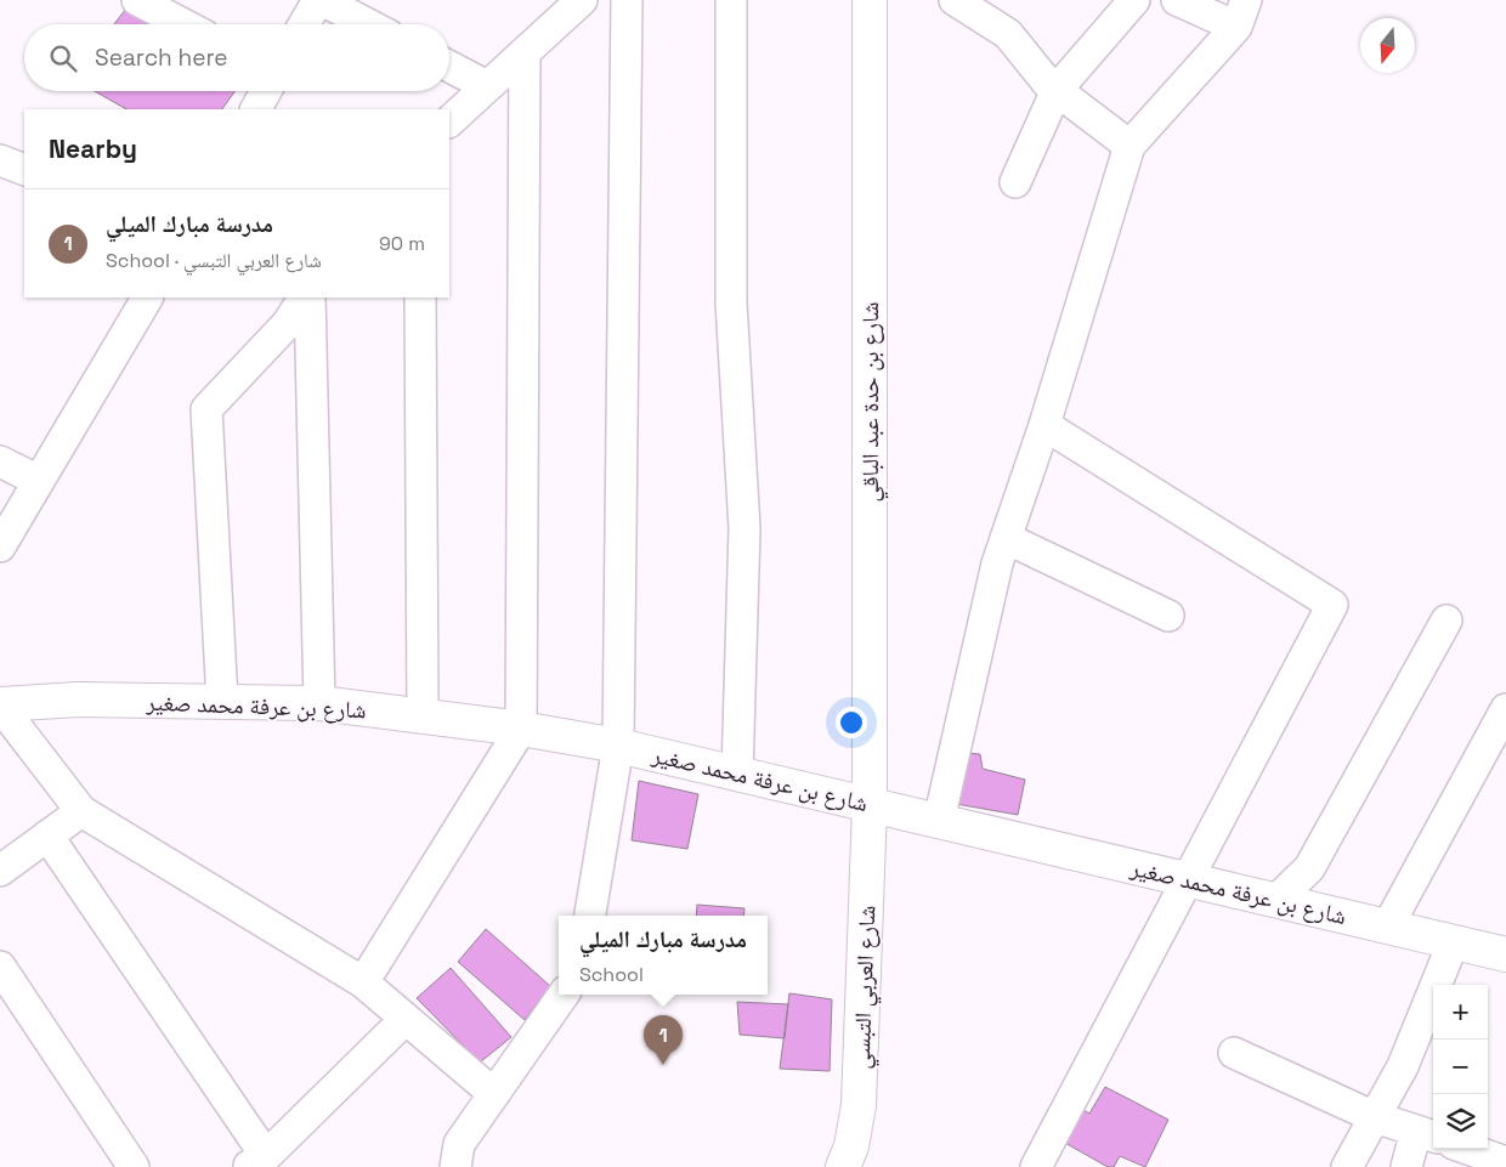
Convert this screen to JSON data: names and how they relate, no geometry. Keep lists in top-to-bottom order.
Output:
{
  "streets": {
    "street": ["شارع بن حدة عبد الباقي", "شارع بن عرفة محمد صغير", "شارع العربي التبسي"]
  },
  "crossings": [
    ["شارع بن حدة عبد الباقي", "شارع بن عرفة محمد صغير"],
    ["شارع بن حدة عبد الباقي", "شارع العربي التبسي"],
    ["شارع بن عرفة محمد صغير", "شارع العربي التبسي"]
  ],
  "north": "bottom",
  "page": {
    "search": "Search here",
    "heading": "Nearby",
    "list": [
      {
        "mark": "1",
        "name": "مدرسة مبارك الميلي",
        "note": "School · شارع العربي التبسي",
        "value": "90 m"
      }
    ],
    "popup": ["مدرسة مبارك الميلي", "School"],
    "map_buttons": ["+", "−"],
    "pins": "1"
  }
}
